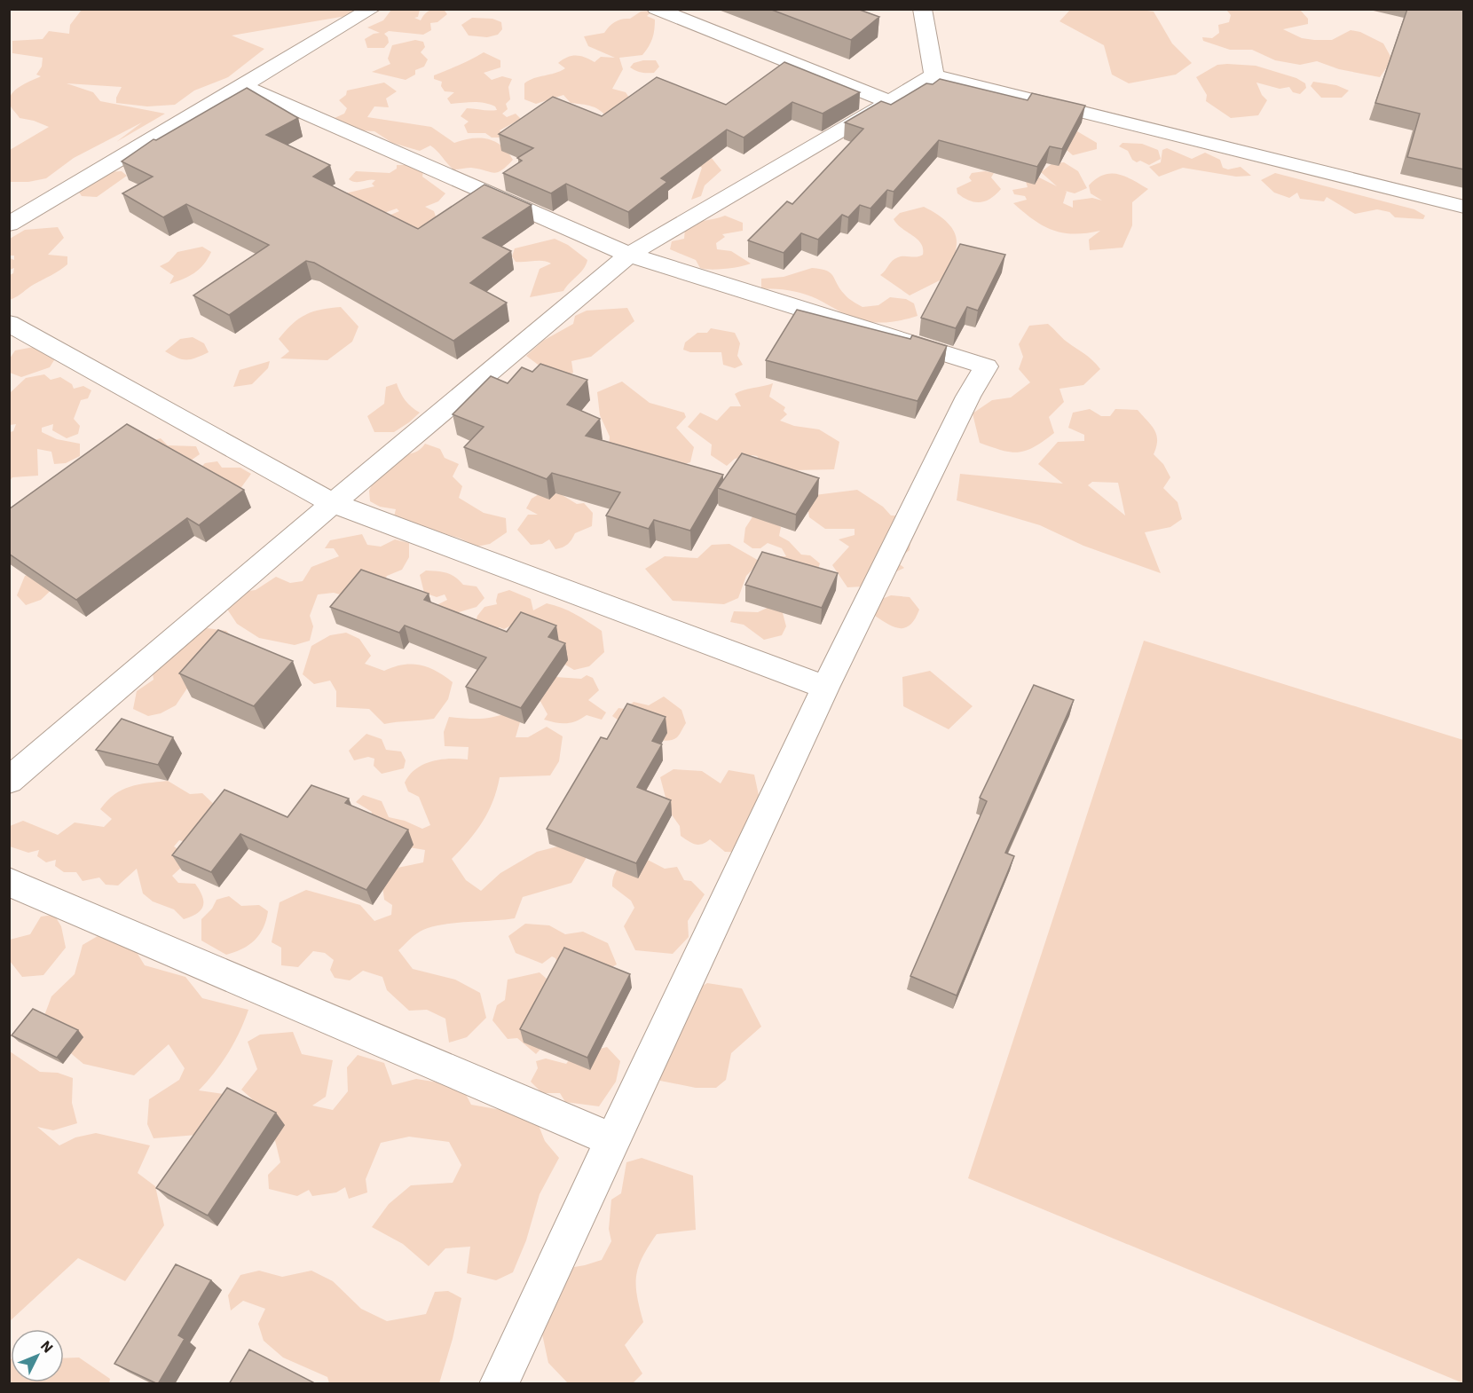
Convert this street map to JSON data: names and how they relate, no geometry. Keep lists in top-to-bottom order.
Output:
{
  "north": "top right"
}
